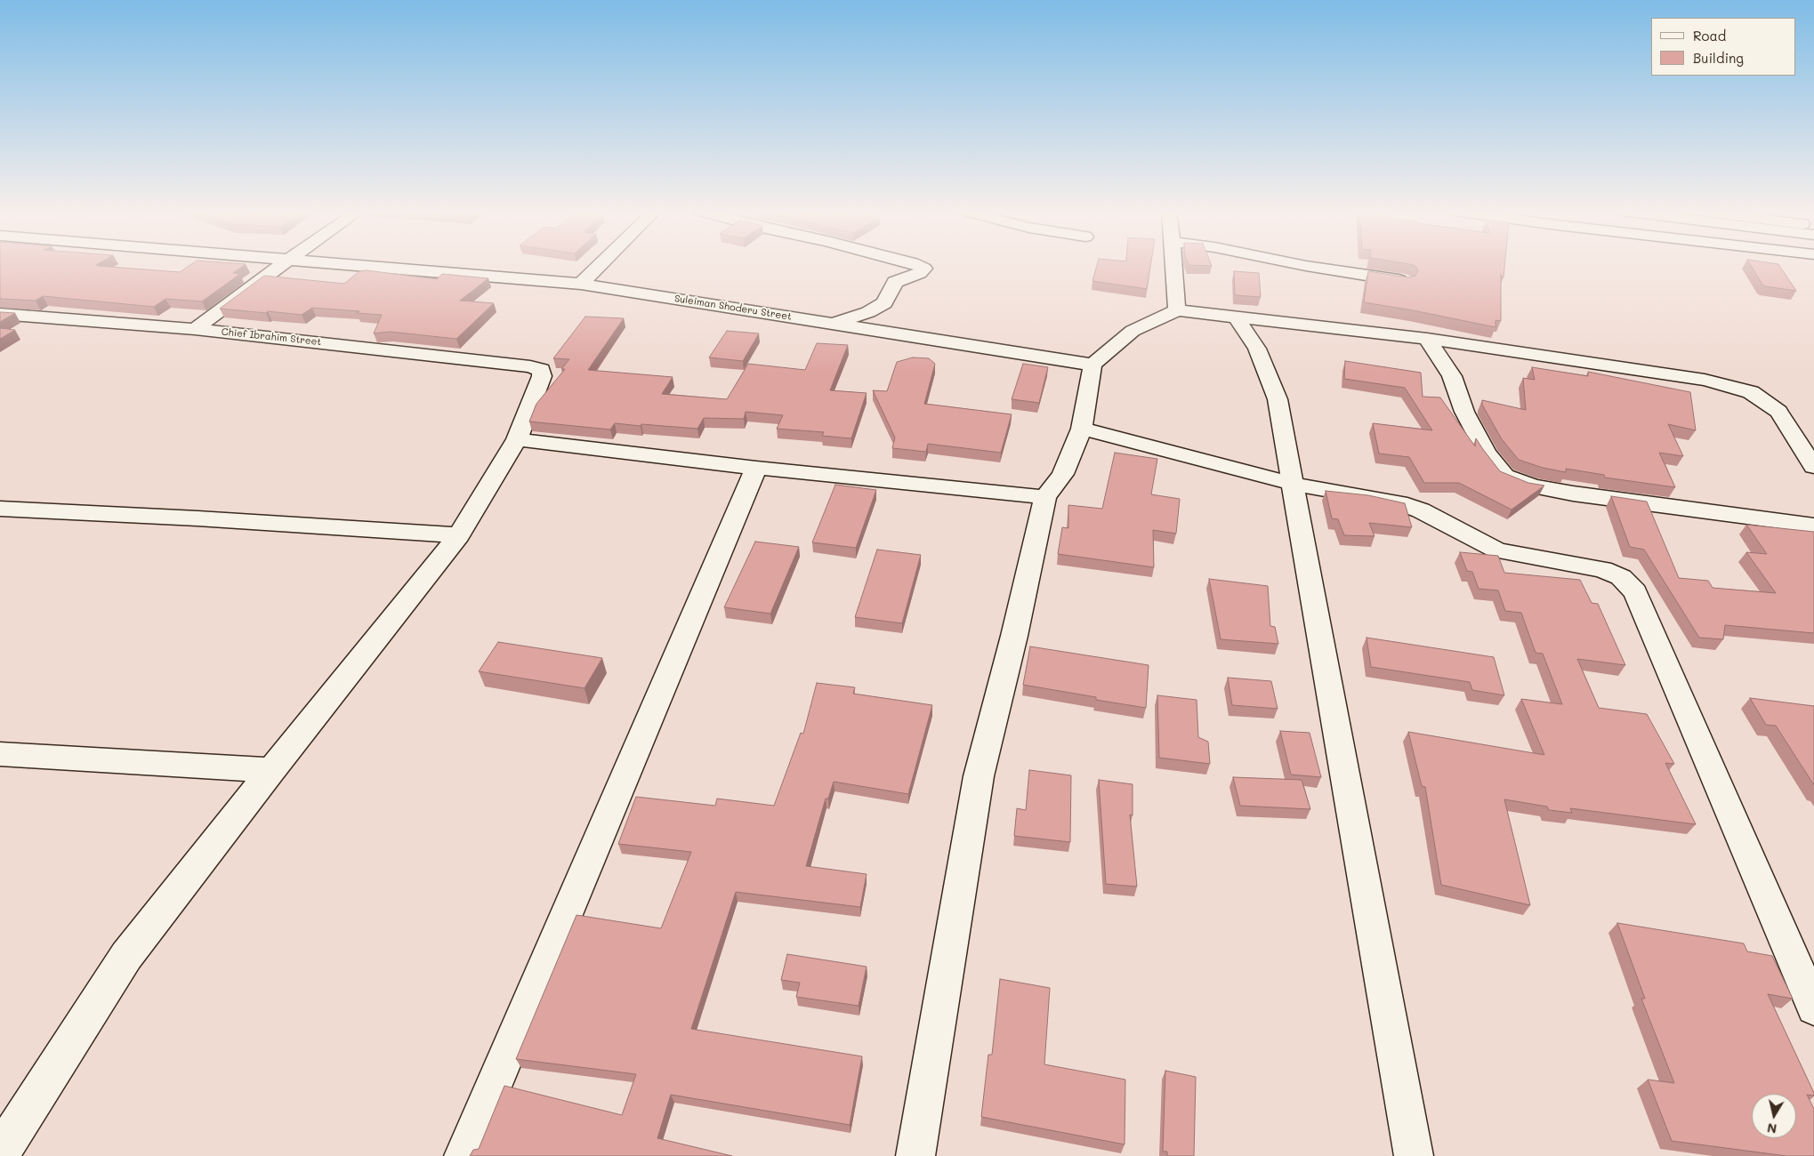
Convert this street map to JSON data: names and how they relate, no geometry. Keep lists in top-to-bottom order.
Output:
{
  "streets": {
    "main road": ["Suleiman Shoderu Street", "Chief Ibrahim Street"]
  },
  "legend": ["Road", "Building"],
  "north": "bottom"
}
